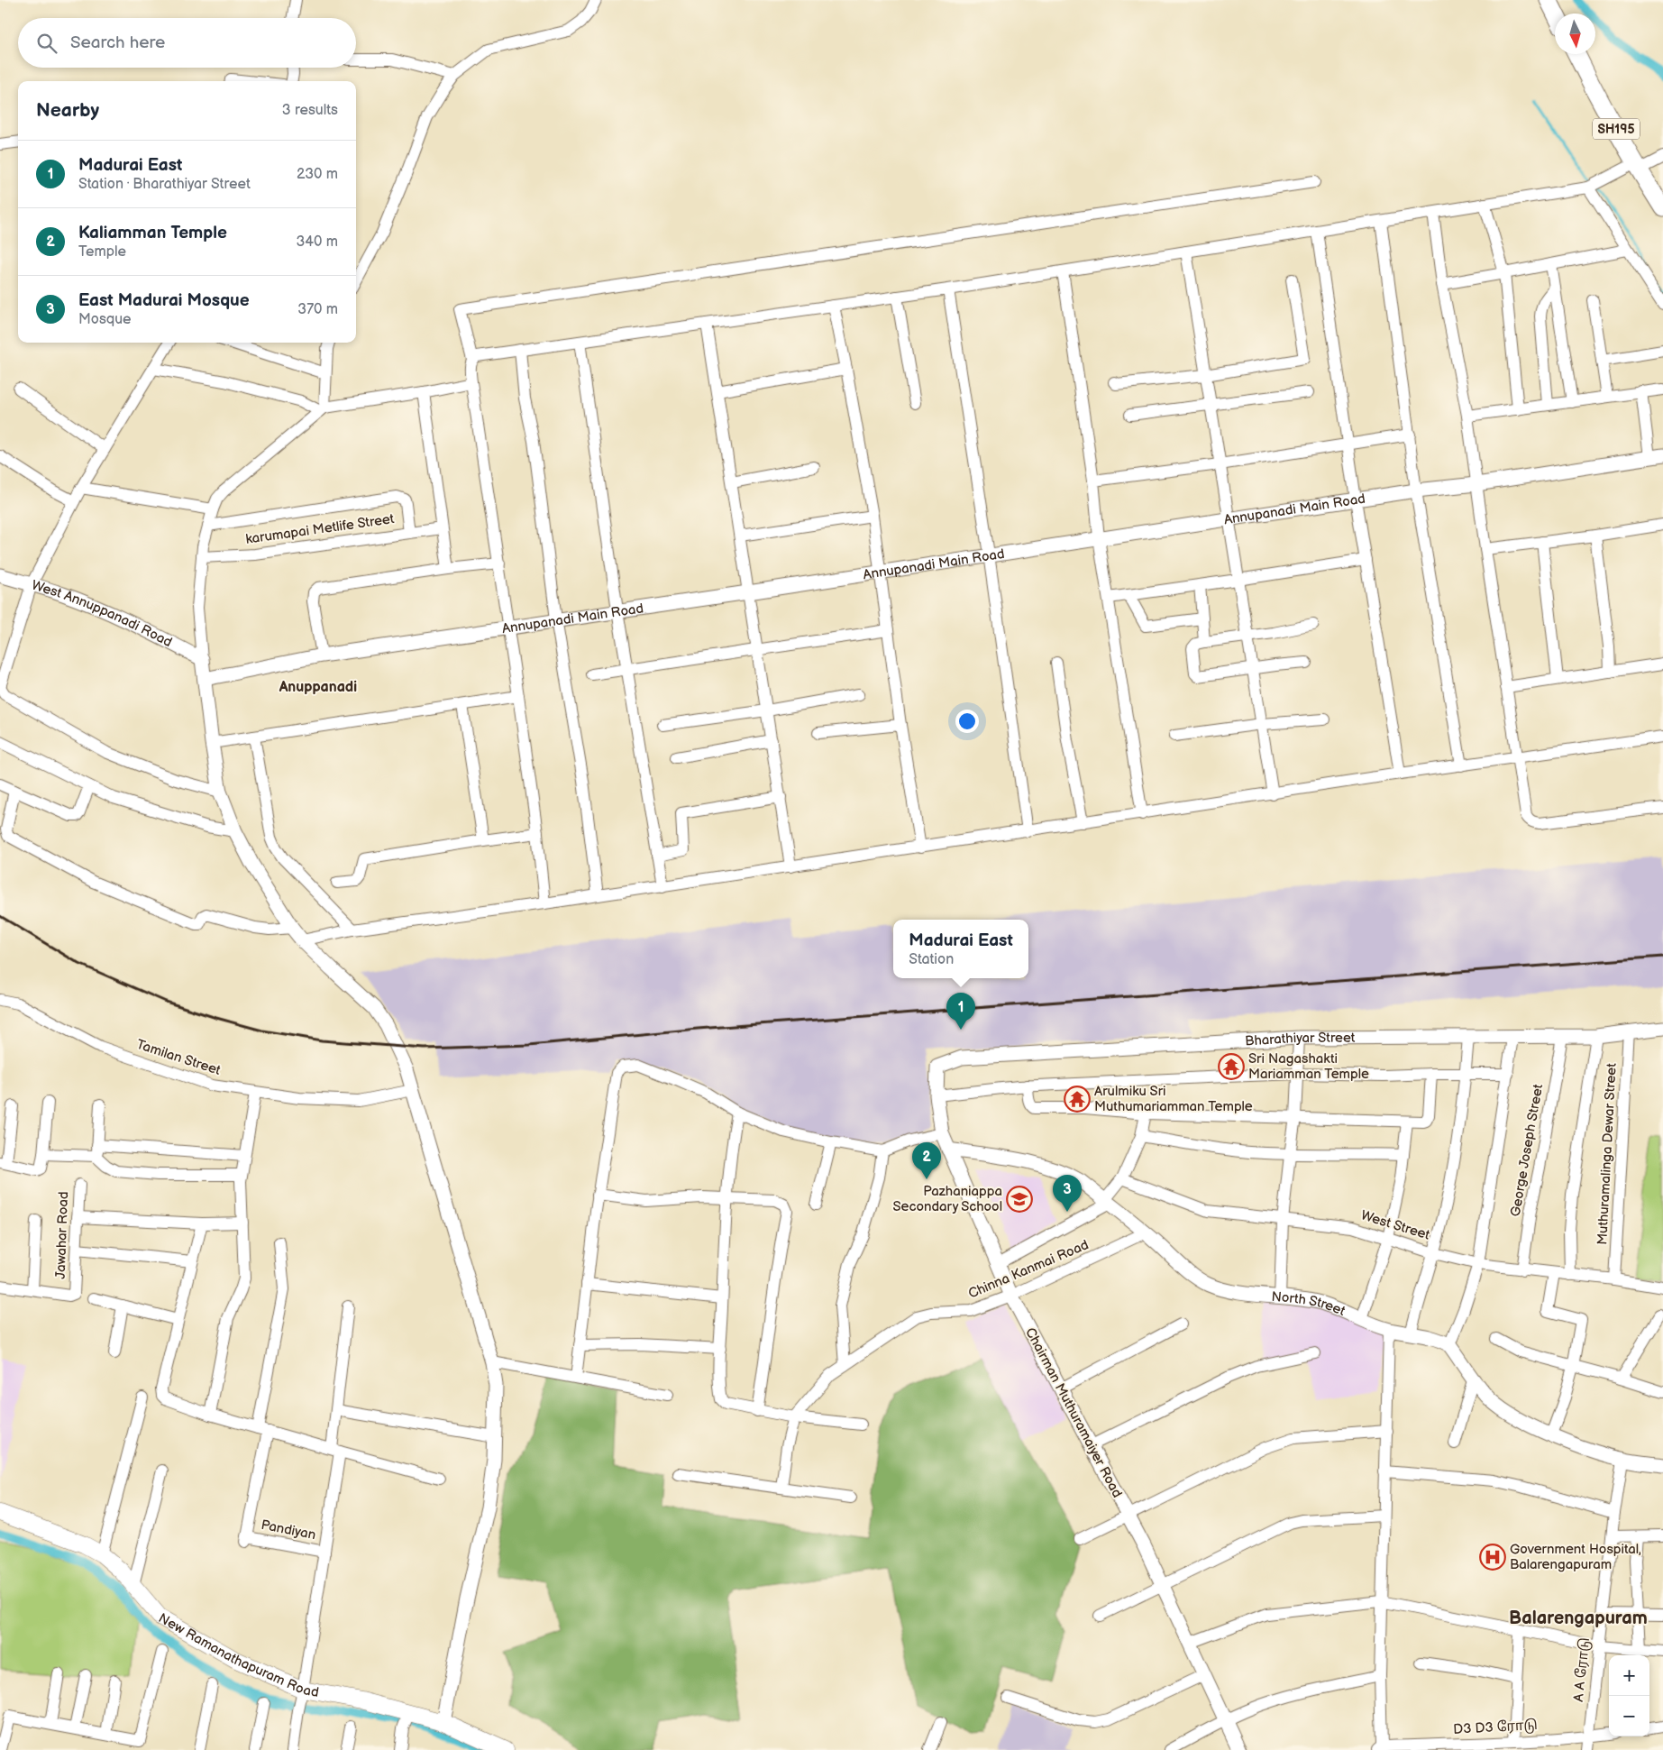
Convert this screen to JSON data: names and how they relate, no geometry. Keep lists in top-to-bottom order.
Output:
{
  "streets": {
    "main road": ["SH195", "New Ramanathapuram Road"],
    "street": [
      "Annupanadi Main Road",
      "karumapai Metlife Street",
      "West Annuppanadi Road",
      "Bharathiyar Street",
      "Tamilan Street",
      "George Joseph Street",
      "Muthuramalinga Dewar Street",
      "West Street",
      "Jawahar Road",
      "Chinna Kanmai Road",
      "North Street",
      "Chairman Muthuramaiyer Road",
      "Pandiyan",
      "A A ரோடு",
      "D3 D3 ரோடு"
    ]
  },
  "crossings": [
    ["Bharathiyar Street", "George Joseph Street"],
    ["Bharathiyar Street", "Muthuramalinga Dewar Street"],
    ["Bharathiyar Street", "Chairman Muthuramaiyer Road"],
    ["George Joseph Street", "West Street"],
    ["Muthuramalinga Dewar Street", "West Street"],
    ["Chinna Kanmai Road", "North Street"],
    ["Chinna Kanmai Road", "Chairman Muthuramaiyer Road"],
    ["North Street", "Chairman Muthuramaiyer Road"],
    ["A A ரோடு", "D3 D3 ரோடு"]
  ],
  "districts": ["Anuppanadi", "Balarengapuram"],
  "places": {
    "temple": ["Sri Nagashakti Mariamman Temple", "Arulmiku Sri Muthumariamman Temple"],
    "school or university": ["Pazhaniappa Secondary School"],
    "hospital": ["Government Hospital, Balarengapuram"]
  },
  "north": "bottom",
  "page": {
    "search": "Search here",
    "heading": ["Nearby", "3 results"],
    "list": [
      {
        "mark": "1",
        "name": "Madurai East",
        "note": "Station · Bharathiyar Street",
        "value": "230 m"
      },
      {
        "mark": "2",
        "name": "Kaliamman Temple",
        "note": "Temple",
        "value": "340 m"
      },
      {
        "mark": "3",
        "name": "East Madurai Mosque",
        "note": "Mosque",
        "value": "370 m"
      }
    ],
    "popup": ["Madurai East", "Station"],
    "pins": ["1", "2", "3"],
    "map_buttons": ["+", "−"]
  }
}
